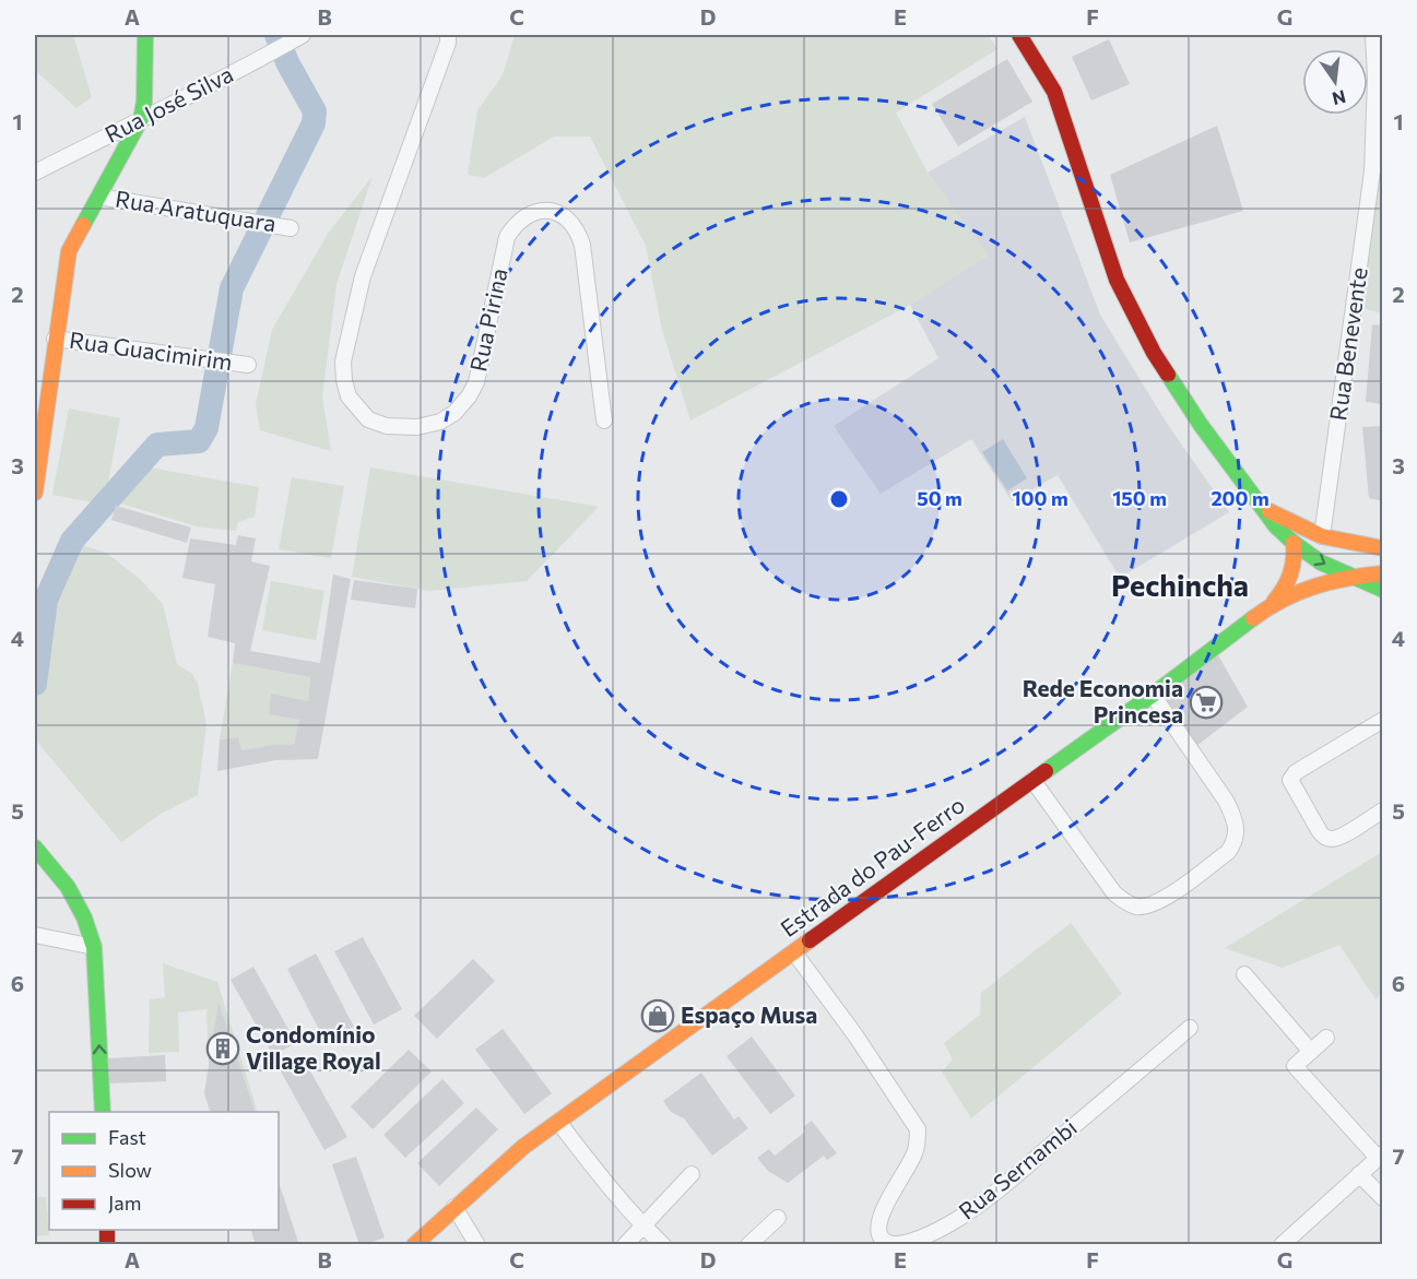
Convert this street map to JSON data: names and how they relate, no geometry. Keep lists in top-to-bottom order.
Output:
{
  "streets": {
    "main road": ["Estrada do Pau-Ferro"],
    "street": [
      "Rua José Silva",
      "Rua Aratuquara",
      "Rua Pirina",
      "Rua Benevente",
      "Rua Guacimirim",
      "Rua Sernambi"
    ]
  },
  "crossings": [
    ["Estrada do Pau-Ferro", "Rua Sernambi"]
  ],
  "districts": ["Pechincha"],
  "places": {
    "supermarket": ["Rede Economia Princesa"],
    "shop": ["Espaço Musa"],
    "building": ["Condomínio Village Royal"]
  },
  "legend": ["Fast", "Slow", "Jam"],
  "north": "bottom",
  "grid": {
    "columns": [
      "A",
      "B",
      "C",
      "D",
      "E",
      "F",
      "G"
    ],
    "rows": [
      "1",
      "2",
      "3",
      "4",
      "5",
      "6",
      "7"
    ]
  },
  "rings": [
    "50 m",
    "100 m",
    "150 m",
    "200 m"
  ]
}
